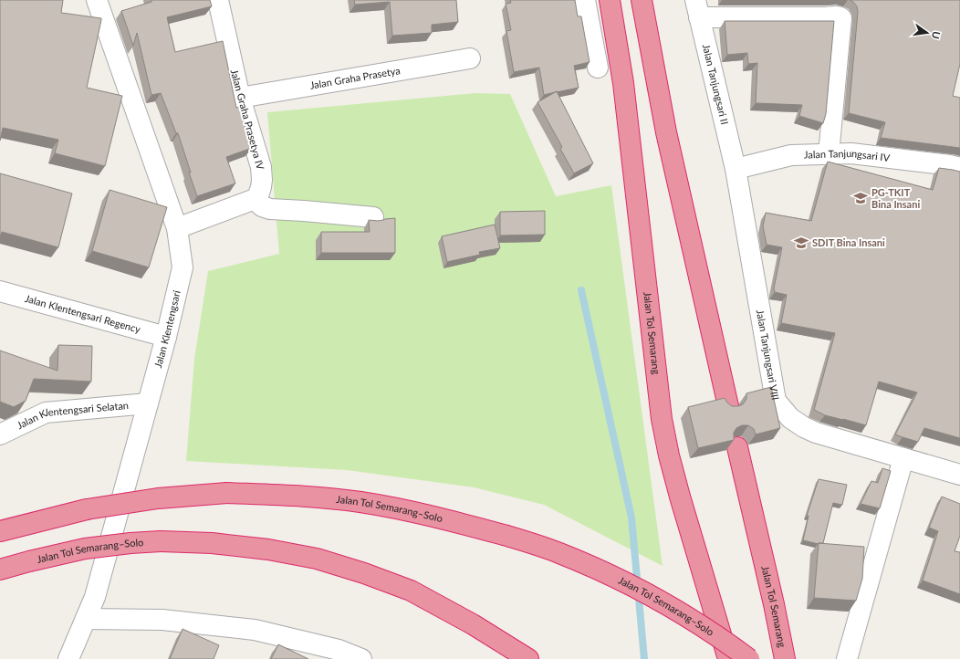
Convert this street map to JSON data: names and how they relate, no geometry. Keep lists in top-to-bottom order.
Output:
{
  "streets": {
    "highway": ["Jalan Tol Semarang", "Jalan Tol Semarang–Solo"],
    "street": [
      "Jalan Graha Prasetya",
      "Jalan Tanjungsari II",
      "Jalan Graha Prasetya IV",
      "Jalan Tanjungsari IV",
      "Jalan Klentengsari Regency",
      "Jalan Klentengsari",
      "Jalan Tanjungsari VIII",
      "Jalan Klentengsari Selatan"
    ]
  },
  "crossings": [
    ["Jalan Graha Prasetya", "Jalan Graha Prasetya IV"],
    ["Jalan Tanjungsari II", "Jalan Tanjungsari IV"],
    ["Jalan Tanjungsari II", "Jalan Tanjungsari VIII"],
    ["Jalan Tanjungsari IV", "Jalan Tanjungsari VIII"],
    ["Jalan Klentengsari Regency", "Jalan Klentengsari"],
    ["Jalan Klentengsari", "Jalan Klentengsari Selatan"]
  ],
  "places": {
    "school or university": ["PG-TKIT Bina Insani", "SDIT Bina Insani"]
  },
  "north": "right"
}
